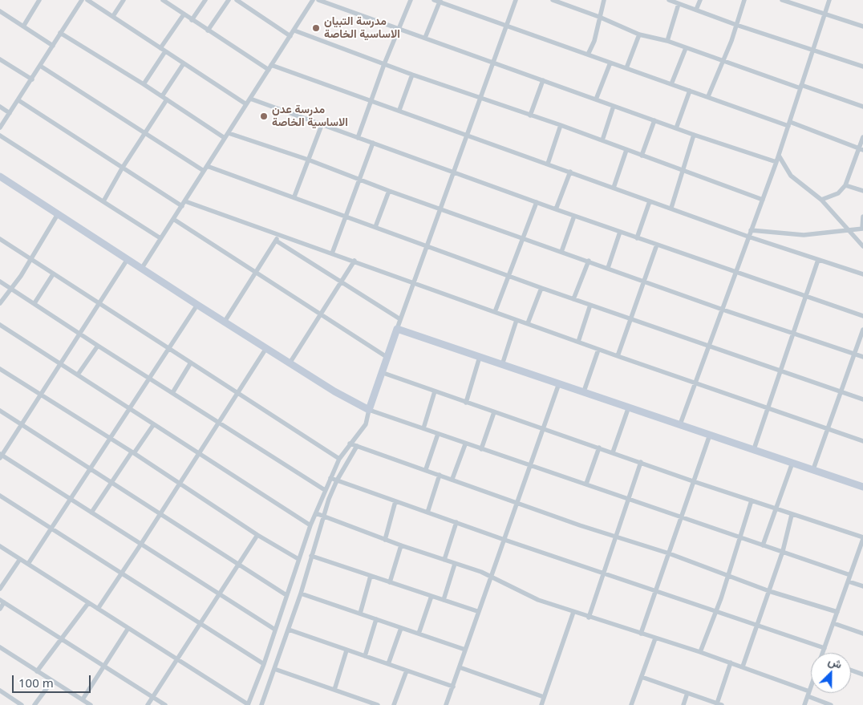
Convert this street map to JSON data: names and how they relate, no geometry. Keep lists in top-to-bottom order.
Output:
{
  "places": ["مدرسة التبيان الاساسية الخاصة", "مدرسة عدن الاساسية الخاصة"],
  "scale_bar": "100 m",
  "north": "top right"
}
